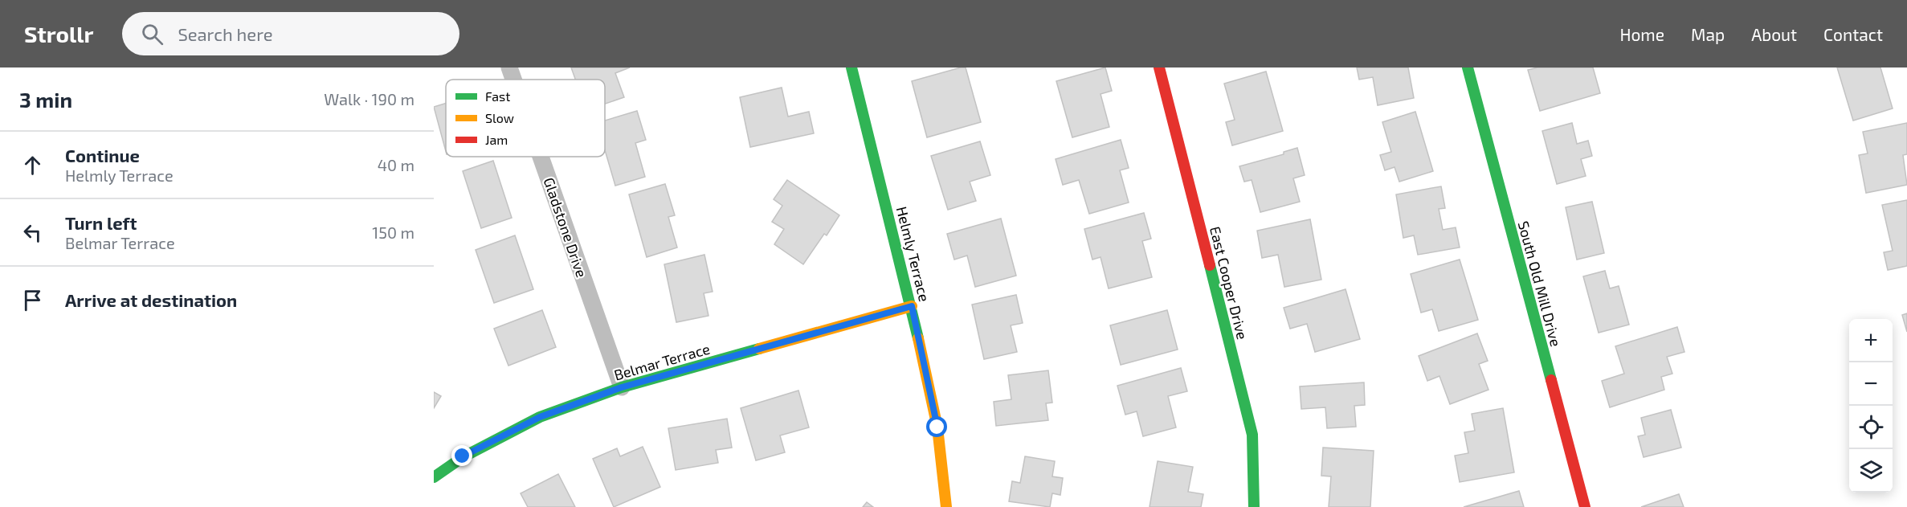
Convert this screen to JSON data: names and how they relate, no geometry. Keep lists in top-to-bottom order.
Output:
{
  "streets": {
    "street": [
      "Gladstone Drive",
      "Helmly Terrace",
      "East Cooper Drive",
      "South Old Mill Drive",
      "Belmar Terrace"
    ]
  },
  "crossings": [
    ["Gladstone Drive", "Belmar Terrace"],
    ["Helmly Terrace", "Belmar Terrace"]
  ],
  "legend": ["Fast", "Slow", "Jam"],
  "page": {
    "header": "Strollr",
    "search": "Search here",
    "nav": [
      "Home",
      "Map",
      "About",
      "Contact"
    ],
    "heading": ["3 min", "Walk · 190 m"],
    "list": [
      ["Continue", "Helmly Terrace", "40 m"],
      ["Turn left", "Belmar Terrace", "150 m"],
      "Arrive at destination"
    ],
    "map_buttons": ["+", "−"]
  }
}
